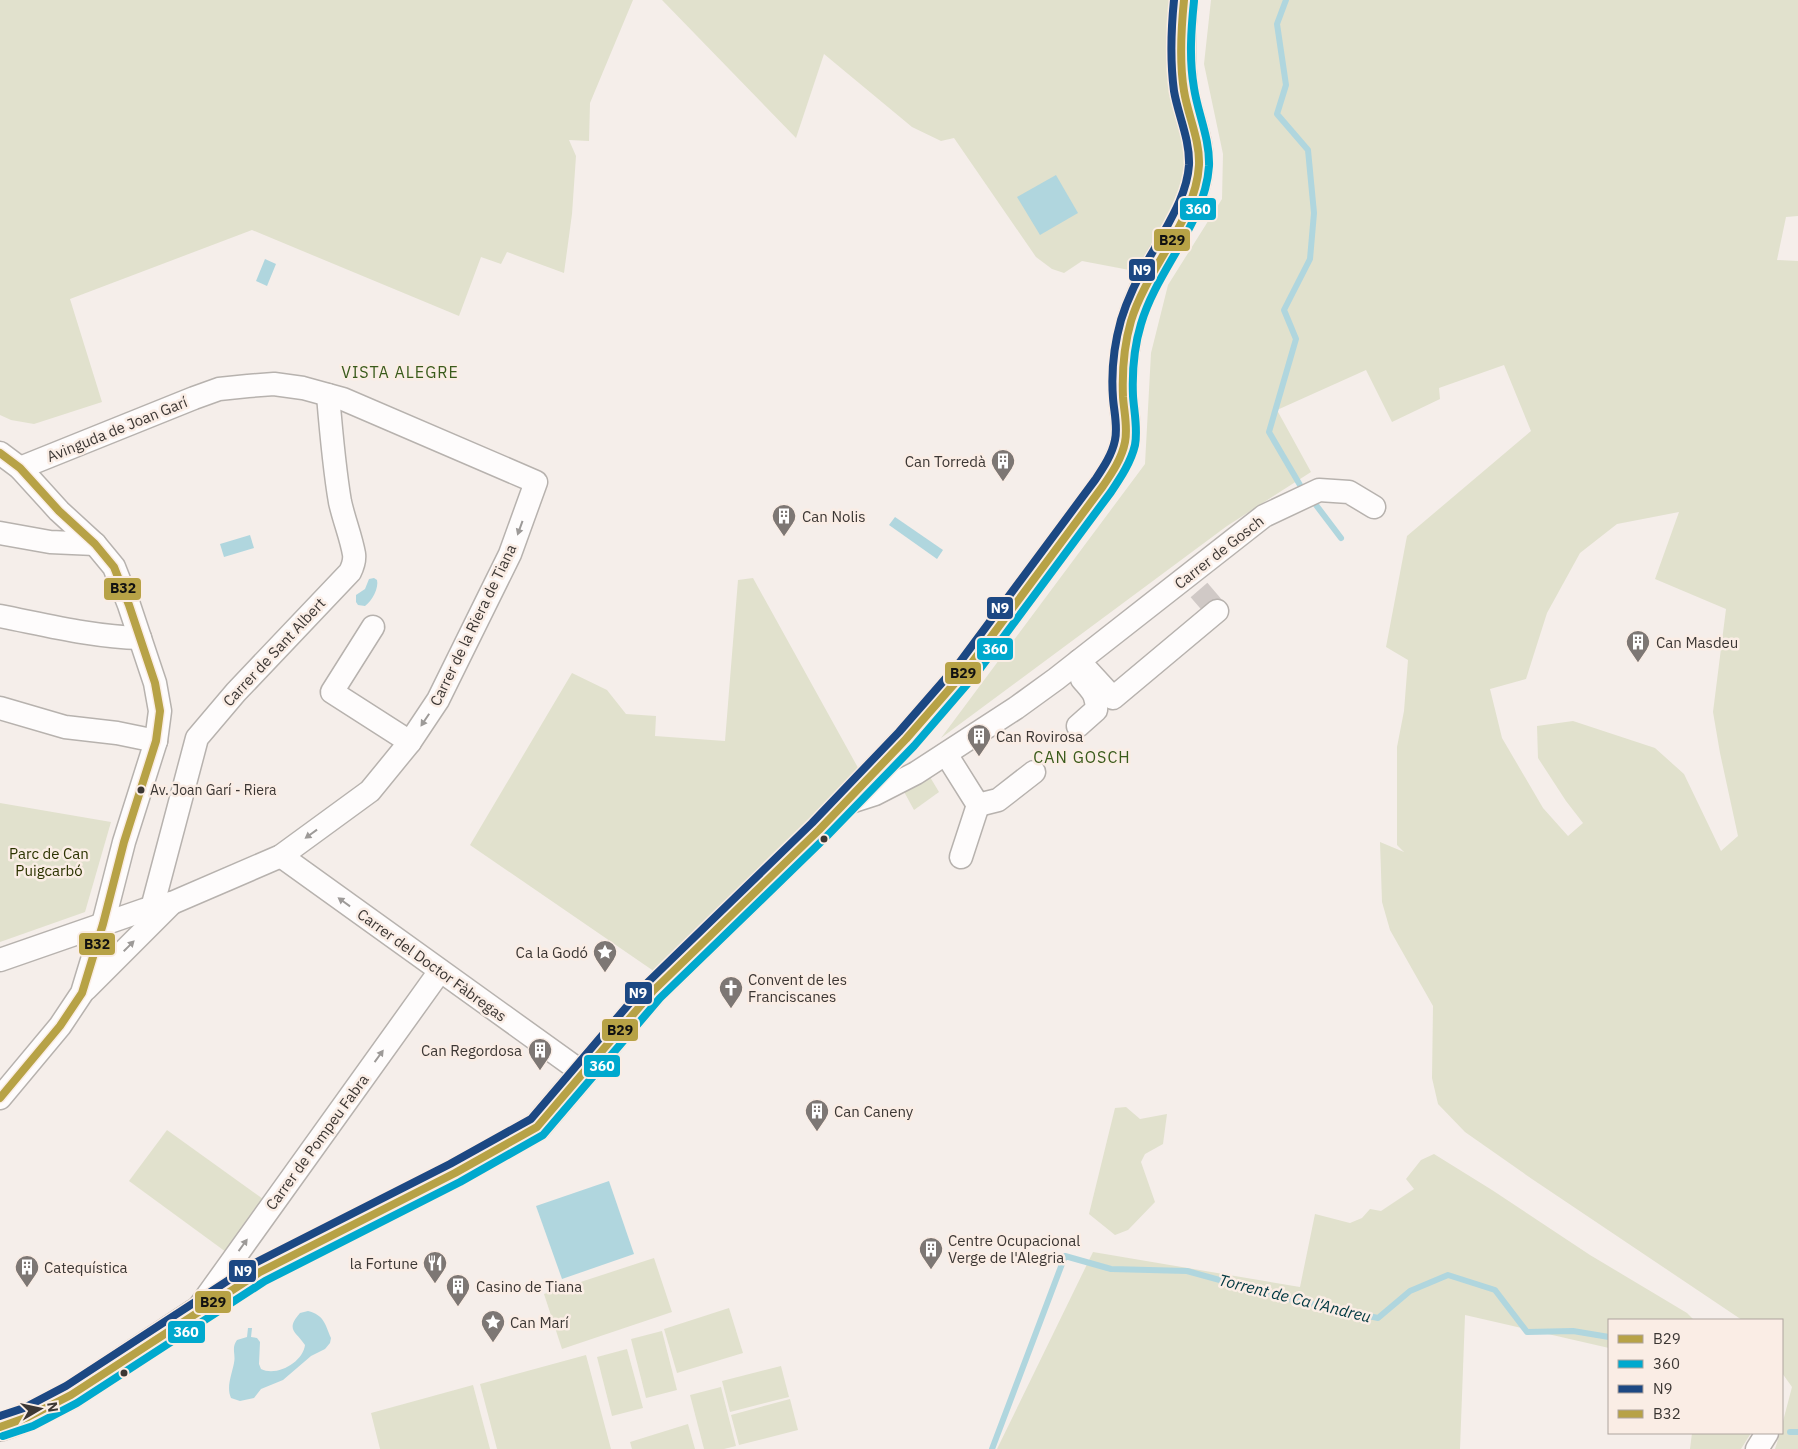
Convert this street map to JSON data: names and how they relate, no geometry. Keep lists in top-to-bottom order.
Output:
{
  "streets": {
    "street": [
      "Avinguda de Joan Garí",
      "Carrer de Gosch",
      "Carrer de la Riera de Tiana",
      "Carrer de Sant Albert",
      "Carrer del Doctor Fàbregas",
      "Carrer de Pompeu Fabra"
    ]
  },
  "crossings": [
    ["Avinguda de Joan Garí", "Carrer de la Riera de Tiana"],
    ["Avinguda de Joan Garí", "Carrer de Sant Albert"],
    ["Carrer de la Riera de Tiana", "Carrer de Sant Albert"],
    ["Carrer de la Riera de Tiana", "Carrer del Doctor Fàbregas"],
    ["Carrer del Doctor Fàbregas", "Carrer de Pompeu Fabra"]
  ],
  "one_way": ["Carrer de la Riera de Tiana", "Carrer del Doctor Fàbregas"],
  "districts": ["VISTA ALEGRE", "CAN GOSCH"],
  "water": ["Torrent de Ca l'Andreu"],
  "parks": ["Parc de Can Puigcarbó"],
  "places": {
    "building": [
      "Can Torredà",
      "Can Nolis",
      "Can Masdeu",
      "Can Rovirosa",
      "Can Regordosa",
      "Can Caneny",
      "Centre Ocupacional Verge de l'Alegria",
      "Catequística",
      "Casino de Tiana"
    ],
    "other": ["Av. Joan Garí - Riera"],
    "place": ["Ca la Godó", "Can Marí"],
    "church": ["Convent de les Franciscanes"],
    "restaurant": ["la Fortune"]
  },
  "lines": [
    "transit line B29",
    "transit line N9",
    "transit line 360",
    "transit line B32"
  ],
  "legend": [
    "B29",
    "360",
    "N9",
    "B32"
  ],
  "north": "right"
}
